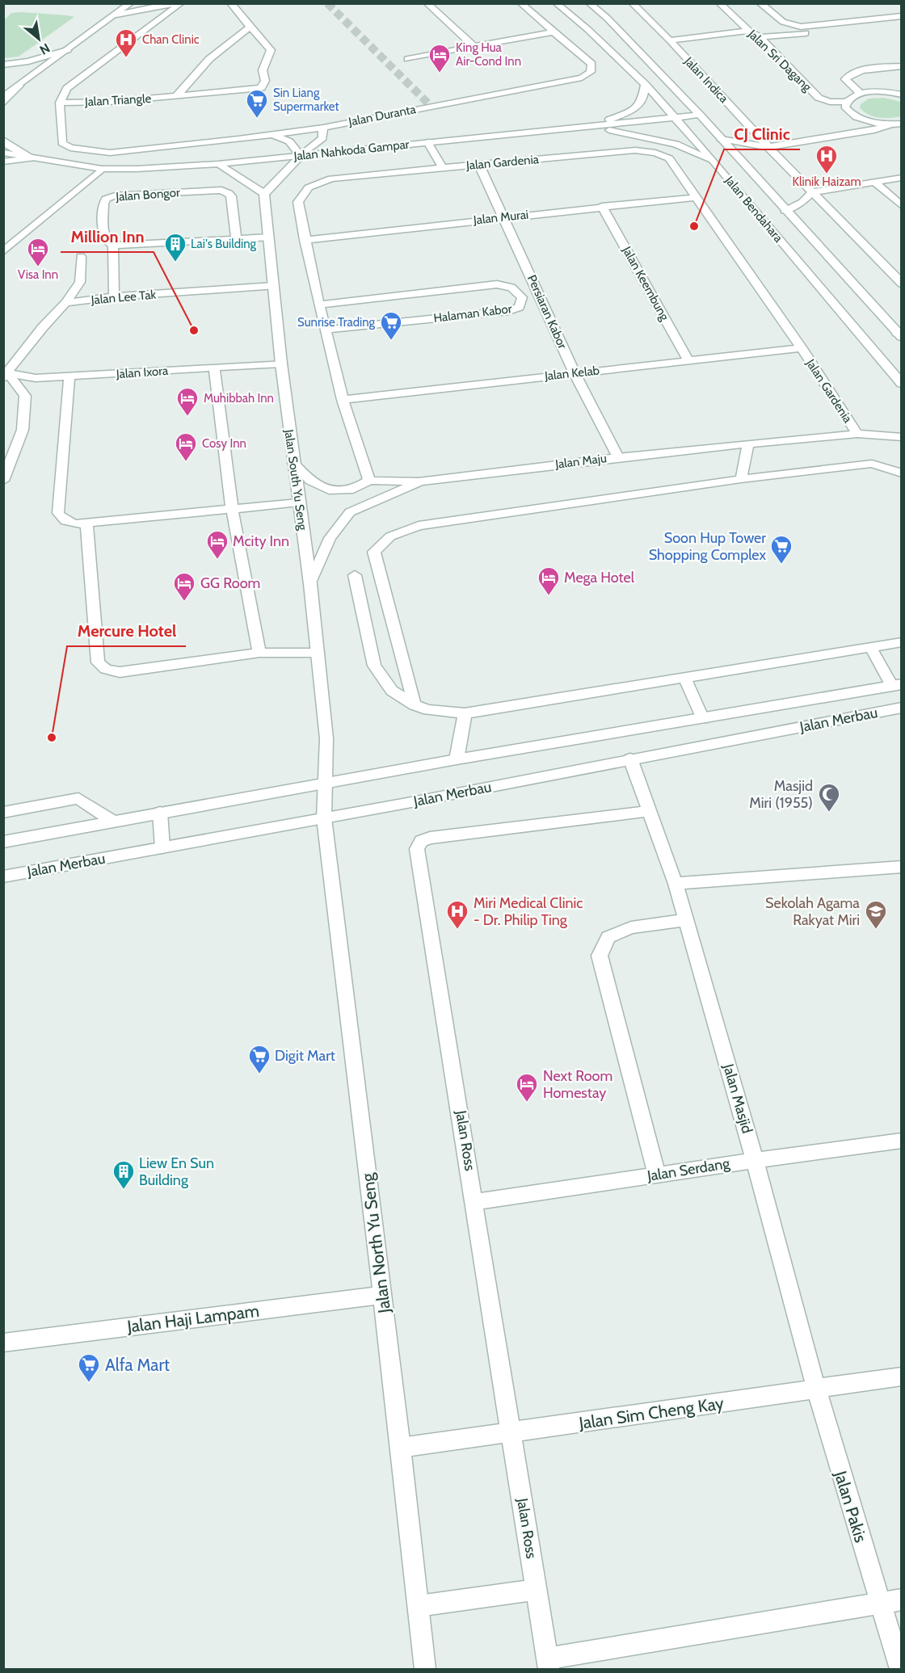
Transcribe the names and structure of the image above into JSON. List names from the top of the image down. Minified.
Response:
{"streets":{"street":["Jalan Sri Dagang","Jalan Indica","Jalan Triangle","Jalan Duranta","Jalan Nahkoda Gampar","Jalan Gardenia","Jalan Bongor","Jalan Bendahara","Jalan Murai","Jalan Keembung","Jalan Lee Tak","Persiaran Kabor","Halaman Kabor","Jalan Ixora","Jalan Kelab","Jalan Maju","Jalan South Yu Seng","Jalan Merbau","Jalan Masjid","Jalan Ross","Jalan Serdang","Jalan North Yu Seng","Jalan Haji Lampam","Jalan Sim Cheng Kay","Jalan Pakis"]},"crossings":[["Jalan Triangle","Jalan Duranta"],["Jalan Nahkoda Gampar","Jalan Bendahara"],["Jalan Gardenia","Jalan Murai"],["Jalan Gardenia","Persiaran Kabor"],["Jalan Gardenia","Halaman Kabor"],["Jalan Gardenia","Jalan Kelab"],["Jalan Gardenia","Jalan Maju"],["Jalan Murai","Jalan Keembung"],["Jalan Murai","Persiaran Kabor"],["Jalan Keembung","Jalan Kelab"],["Jalan Lee Tak","Jalan South Yu Seng"],["Persiaran Kabor","Jalan Kelab"],["Persiaran Kabor","Jalan Maju"],["Jalan Ixora","Jalan South Yu Seng"],["Jalan Maju","Jalan South Yu Seng"],["Jalan South Yu Seng","Jalan Merbau"],["Jalan South Yu Seng","Jalan North Yu Seng"],["Jalan Merbau","Jalan Masjid"],["Jalan Merbau","Jalan North Yu Seng"],["Jalan Masjid","Jalan Ross"],["Jalan Masjid","Jalan Serdang"],["Jalan Masjid","Jalan Sim Cheng Kay"],["Jalan Masjid","Jalan Pakis"],["Jalan Ross","Jalan Serdang"],["Jalan Ross","Jalan Sim Cheng Kay"],["Jalan North Yu Seng","Jalan Haji Lampam"],["Jalan North Yu Seng","Jalan Sim Cheng Kay"],["Jalan Sim Cheng Kay","Jalan Pakis"]],"places":{"hospital":["Chan Clinic","Klinik Haizam","Miri Medical Clinic - Dr. Philip Ting"],"hotel":["King Hua Air-Cond Inn","Visa Inn","Muhibbah Inn","Cosy Inn","Mcity Inn","Mega Hotel","GG Room","Next Room Homestay"],"supermarket":["Sin Liang Supermarket","Sunrise Trading","Soon Hup Tower Shopping Complex","Digit Mart","Alfa Mart"],"other":["CJ Clinic","Million Inn","Mercure Hotel"],"building":["Lai's Building","Liew En Sun Building"],"mosque":["Masjid Miri (1955)"],"school or university":["Sekolah Agama Rakyat Miri"]},"north":"bottom right"}
